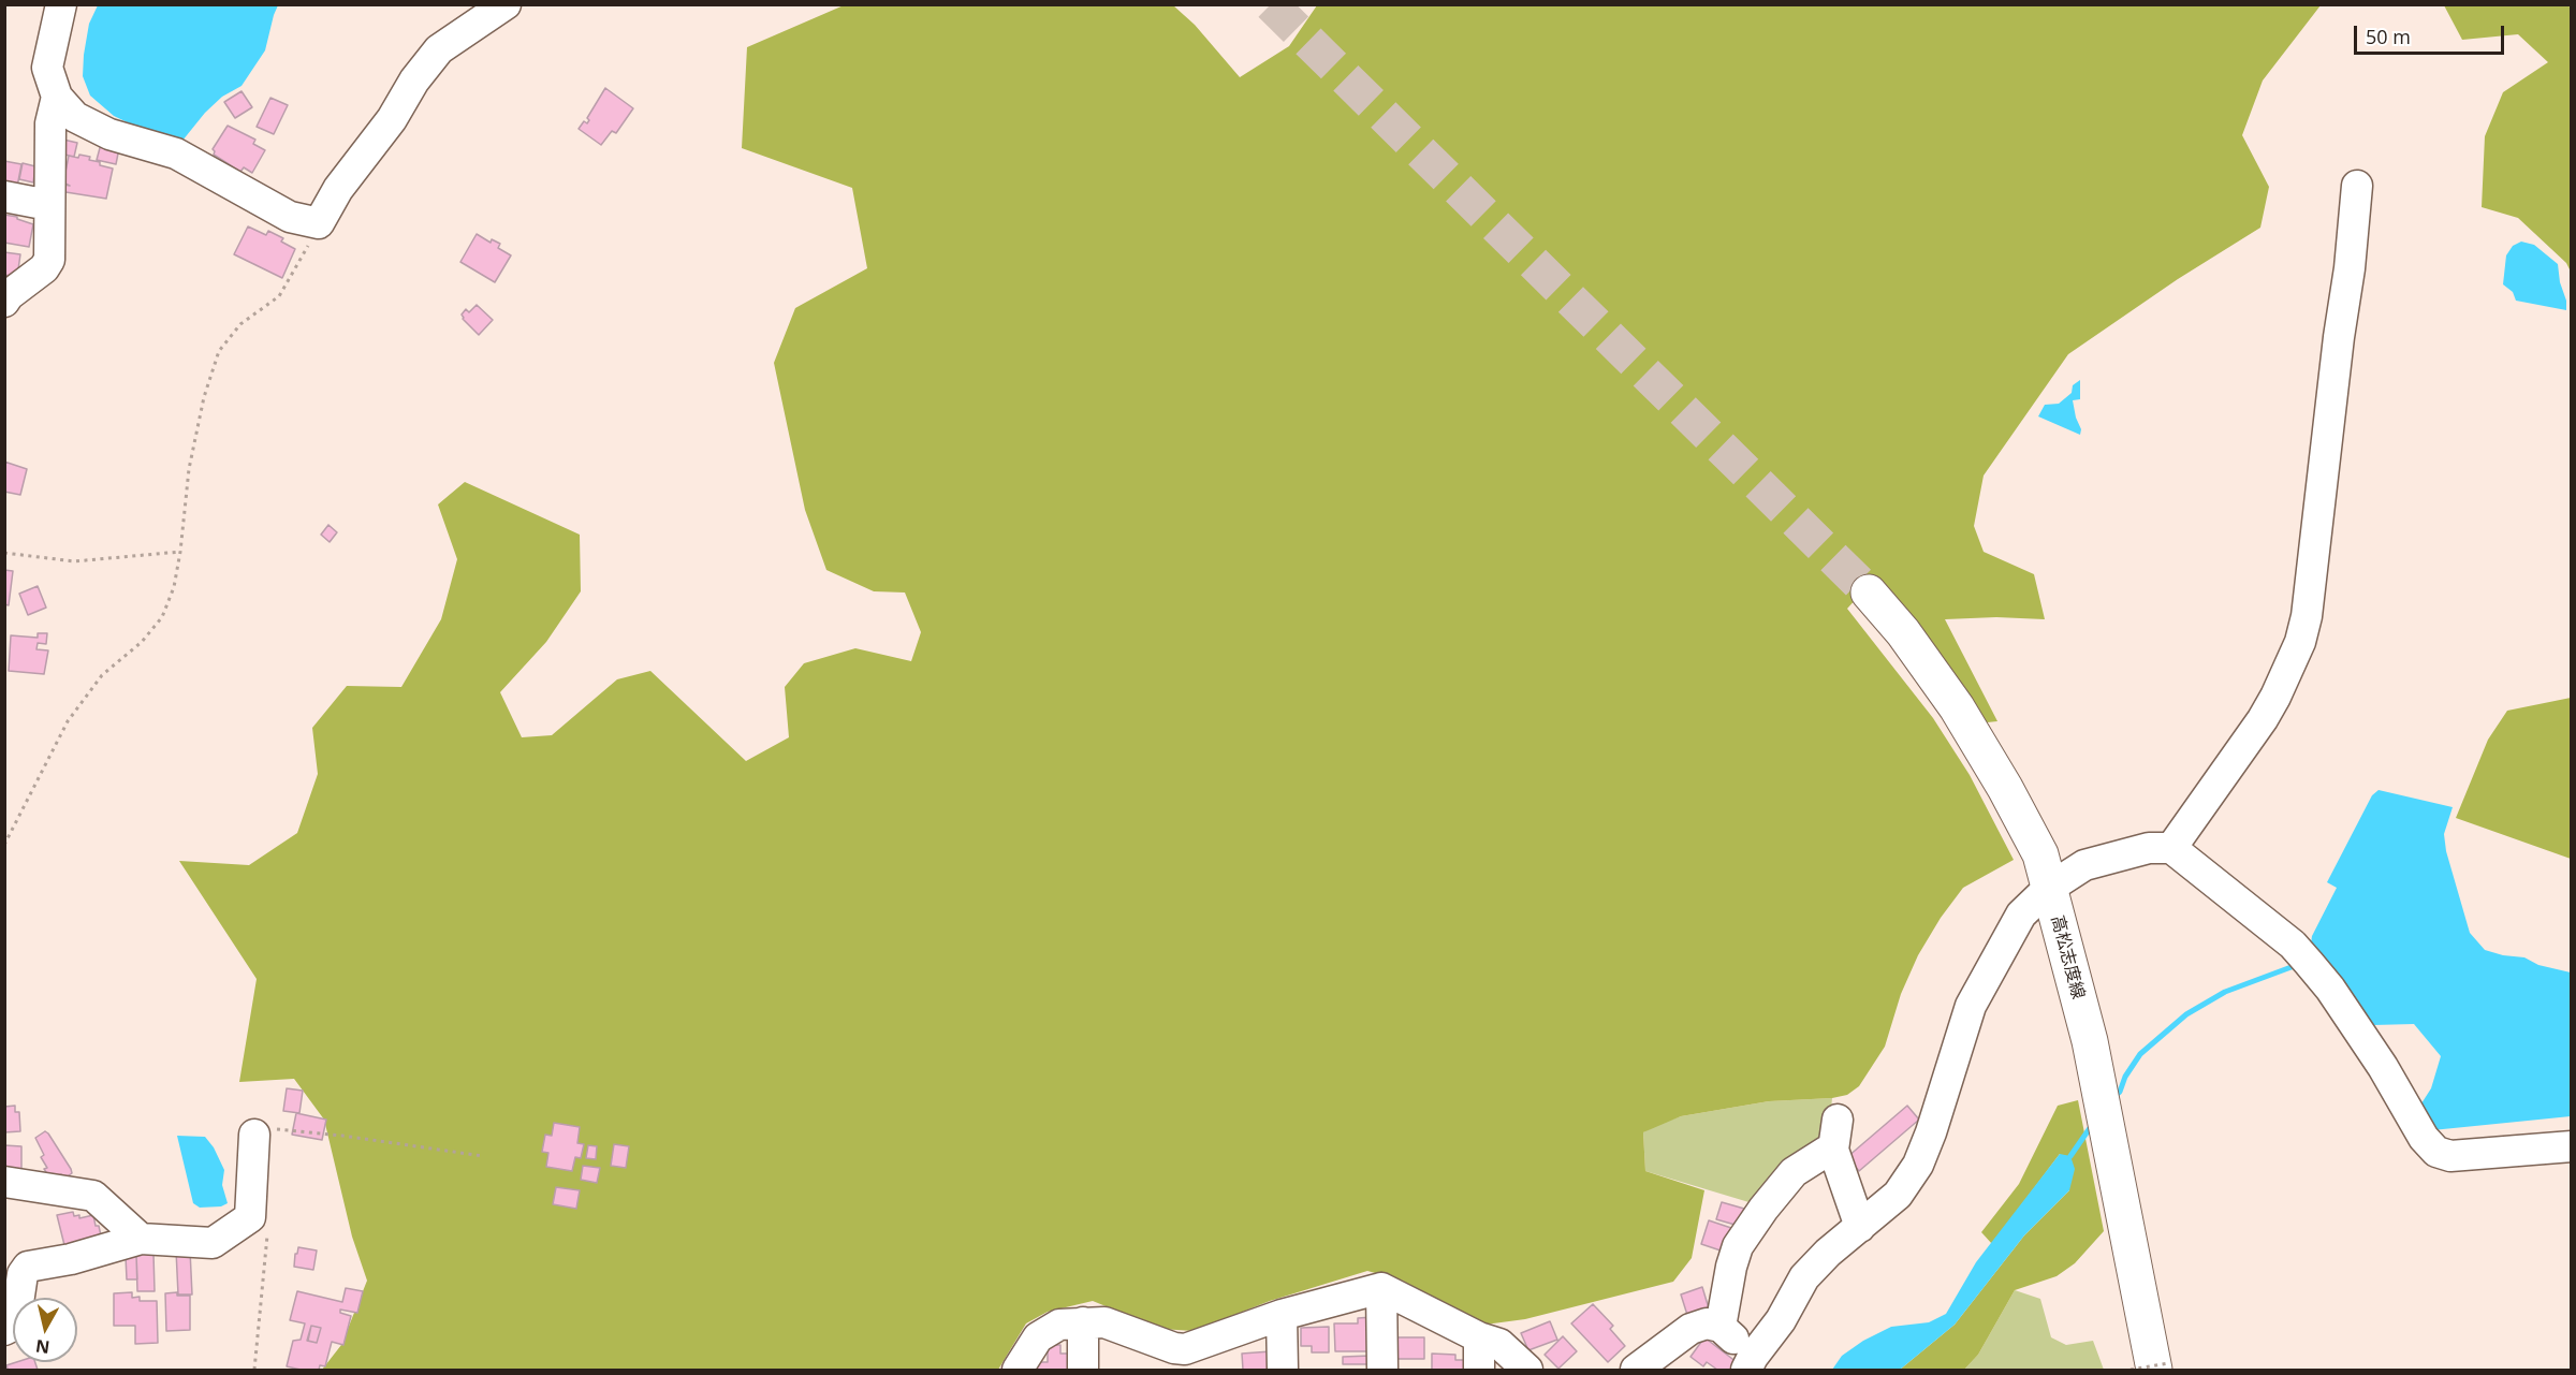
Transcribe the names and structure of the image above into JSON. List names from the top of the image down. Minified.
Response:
{"streets":{"main road":["高松志度線"]},"scale_bar":"50 m","north":"bottom"}
